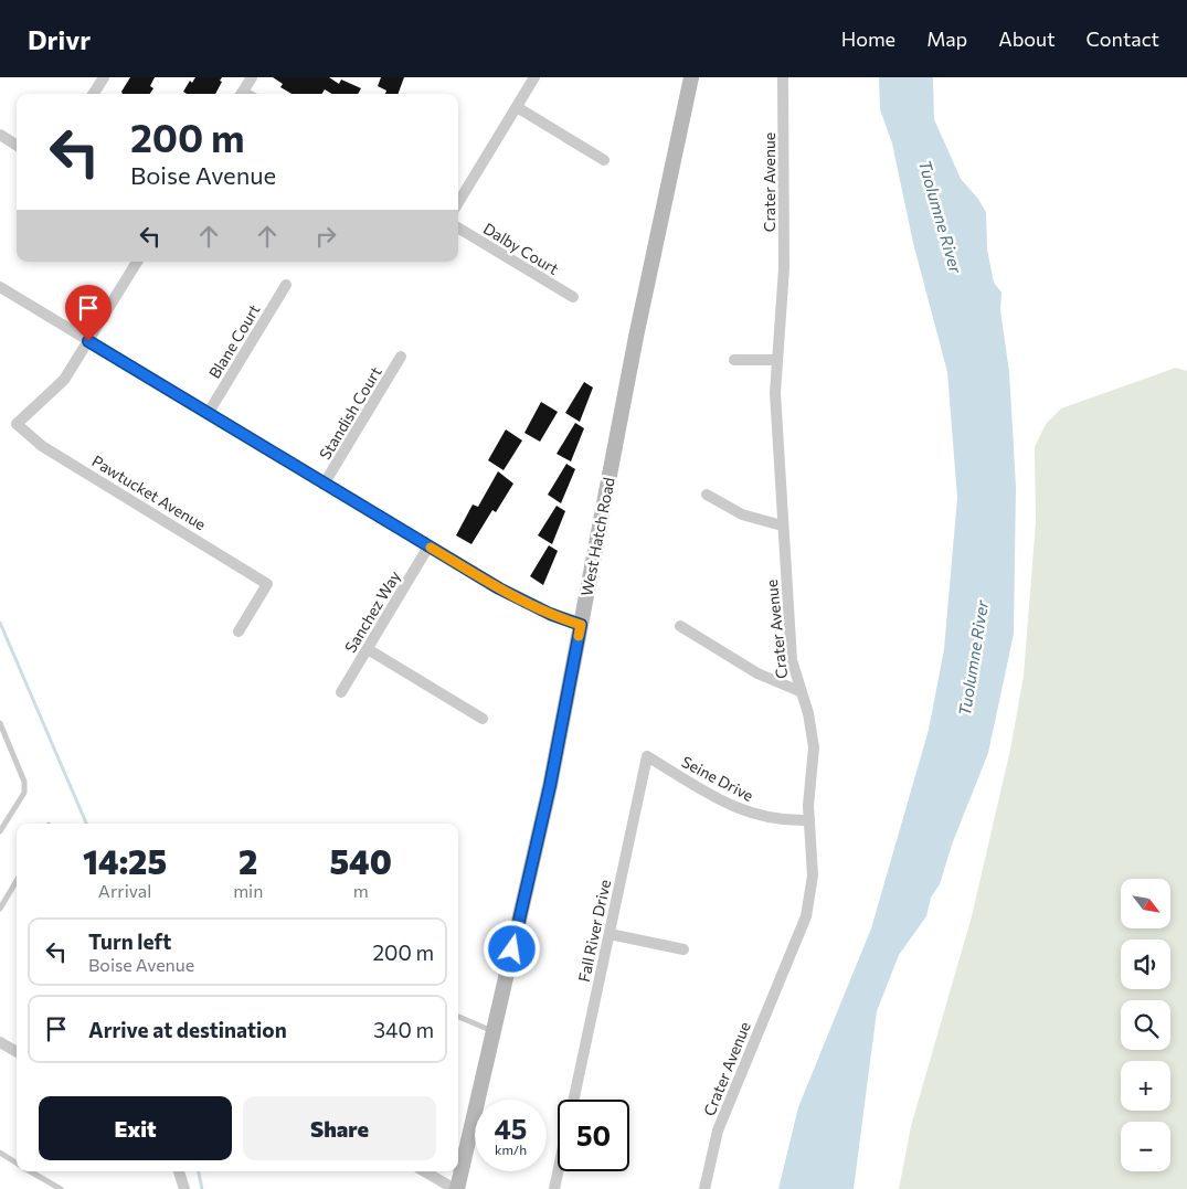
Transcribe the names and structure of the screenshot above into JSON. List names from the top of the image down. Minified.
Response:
{"streets":{"main road":["West Hatch Road"],"street":["Crater Avenue","Dalby Court","Blane Court","Standish Court","Pawtucket Avenue","Sanchez Way","Seine Drive","Fall River Drive"]},"crossings":[["Crater Avenue","Seine Drive"],["Seine Drive","Fall River Drive"]],"water":["Tuolumne River"],"north":"bottom right","page":{"header":"Drivr","nav":["Home","Map","About","Contact"],"turn":["200 m","Boise Avenue"],"eta":["14:25","Arrival","2","min","540","m"],"map_buttons":["+","−"],"list":[{"name":"Turn left","note":"Boise Avenue","value":"200 m"},{"name":"Arrive at destination","value":"340 m"}],"buttons":["Exit","Share"],"speed":"45 km/h","limit":"50"}}
